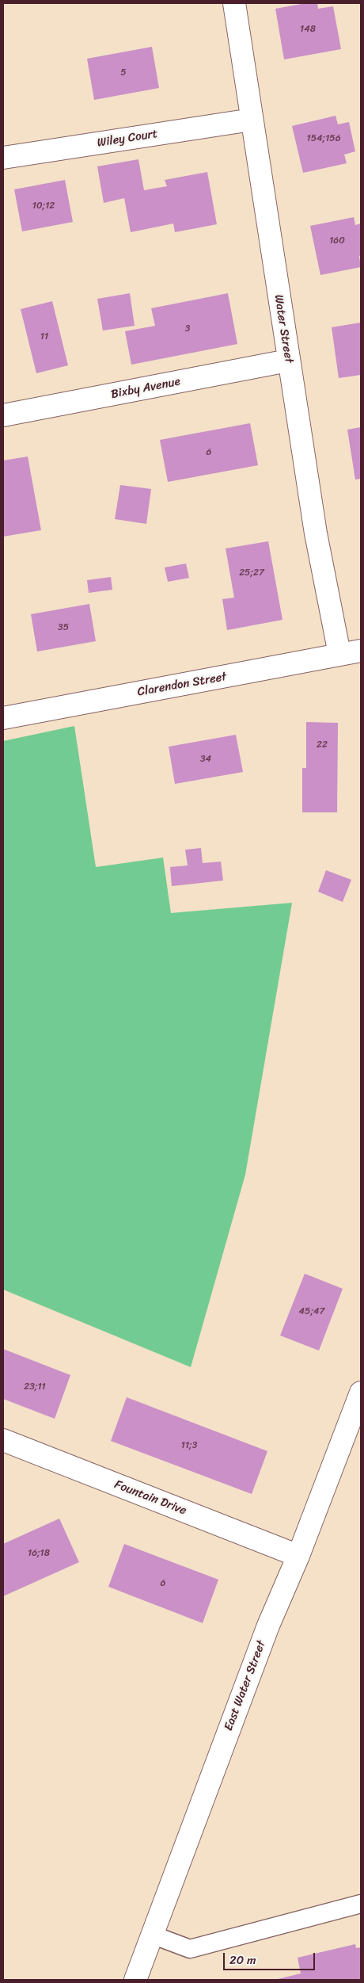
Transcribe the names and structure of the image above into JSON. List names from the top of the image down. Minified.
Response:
{"streets":{"street":["Wiley Court","Water Street","Bixby Avenue","Clarendon Street","Fountain Drive","East Water Street"]},"crossings":[["Wiley Court","Water Street"],["Water Street","Bixby Avenue"],["Water Street","Clarendon Street"],["Fountain Drive","East Water Street"]],"house_numbers":["148","5","154;156","10;12","160","3","11","6","25;27","35","22","34","45;47","23;11","11;3","16;18","6"],"scale_bar":"20 m"}
